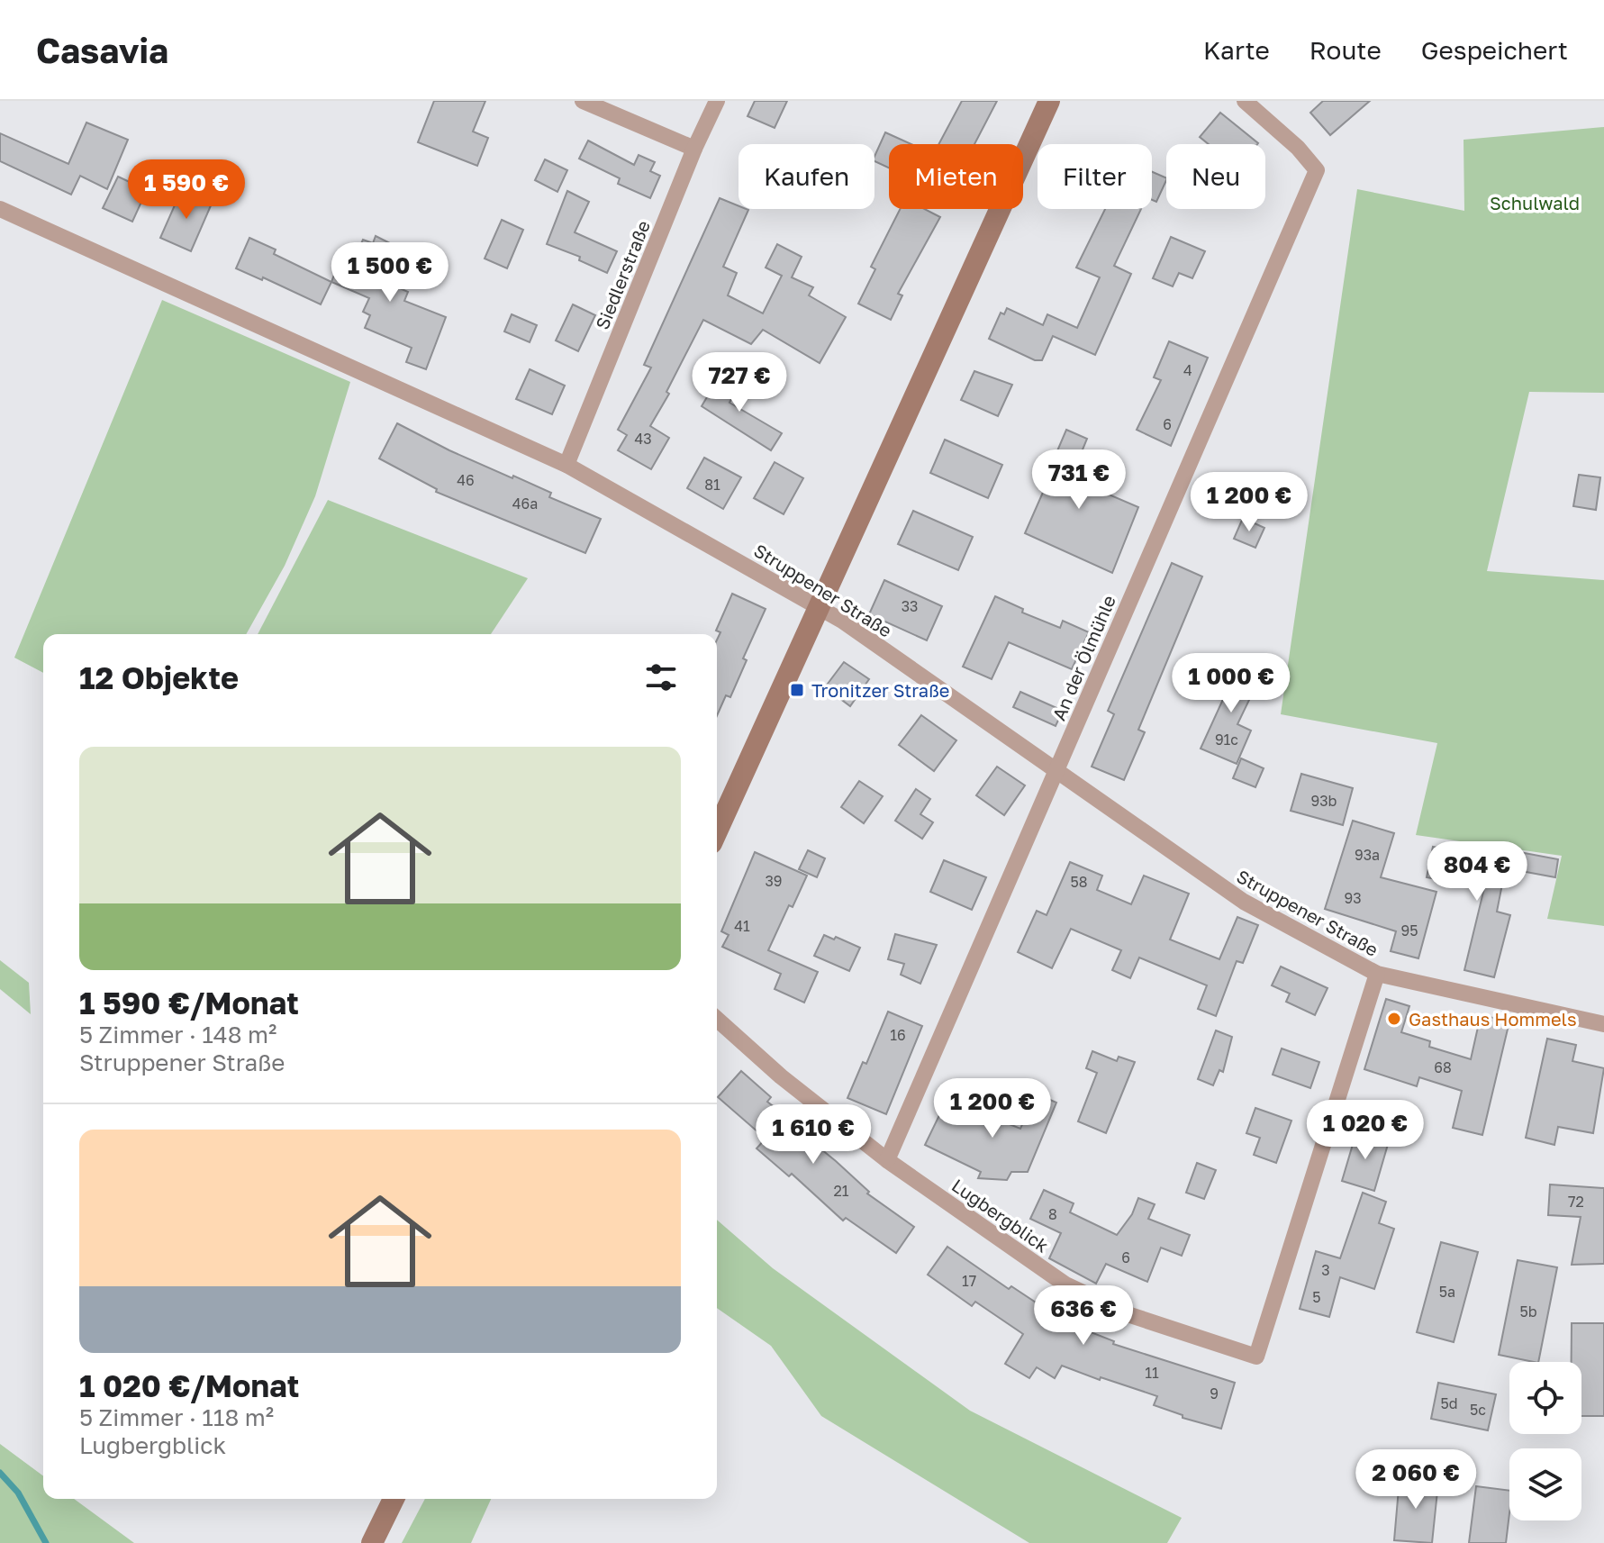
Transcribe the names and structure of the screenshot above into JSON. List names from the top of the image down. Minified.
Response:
{"streets":{"street":["Siedlerstraße","Struppener Straße","An der Ölmühle","Lugbergblick"]},"crossings":[["Siedlerstraße","Struppener Straße"],["Struppener Straße","An der Ölmühle"],["Struppener Straße","Lugbergblick"],["An der Ölmühle","Lugbergblick"]],"parks":["Schulwald"],"places":{"transit":["Tronitzer Straße"],"other":["Gasthaus Hommels"]},"house_numbers":["4","6","43","46","81","46a","33","91c","93b","93a","39","58","93","41","95","16","68","21","72","8","6","3","17","5a","5","5b","11","9","5d","5c"],"page":{"header":"Casavia","nav":["Karte","Route","Gespeichert"],"chip":["Kaufen","Mieten","Filter","Neu"],"price":["1 590 €","1 500 €","727 €","731 €","1 200 €","1 000 €","804 €","1 200 €","1 020 €","1 610 €","636 €","2 060 €"],"heading":"12 Objekte","list":[{"name":"1 590 €/Monat","note":"5 Zimmer · 148 m² · Struppener Straße"},{"name":"1 020 €/Monat","note":"5 Zimmer · 118 m² · Lugbergblick"}]}}
